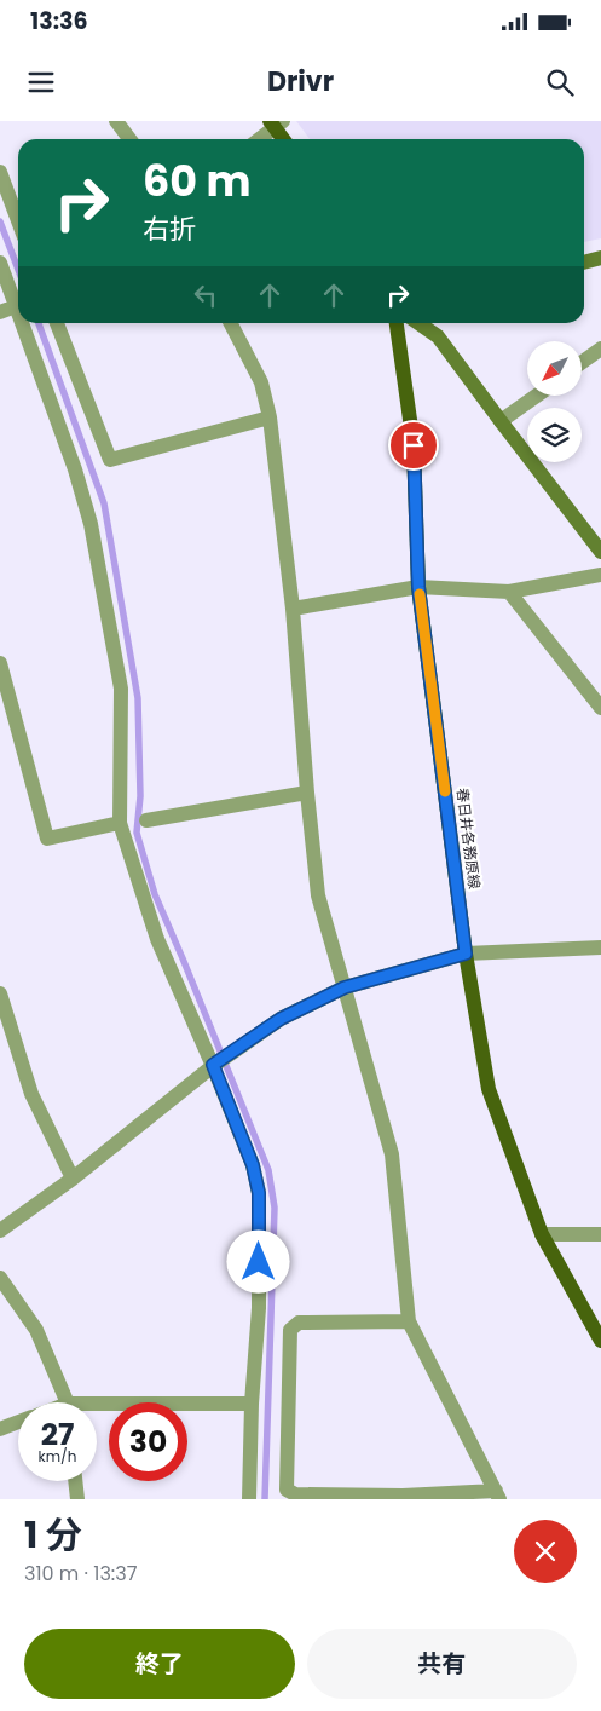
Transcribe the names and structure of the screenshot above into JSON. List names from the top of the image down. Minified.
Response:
{"streets":{"main road":["春日井各務原線"]},"north":"bottom left","page":{"status":"13:36","header":"Drivr","turn":["60 m","右折"],"speed":"27 km/h","limit":"30","heading":["1 分","310 m · 13:37"],"buttons":["終了","共有"]}}
